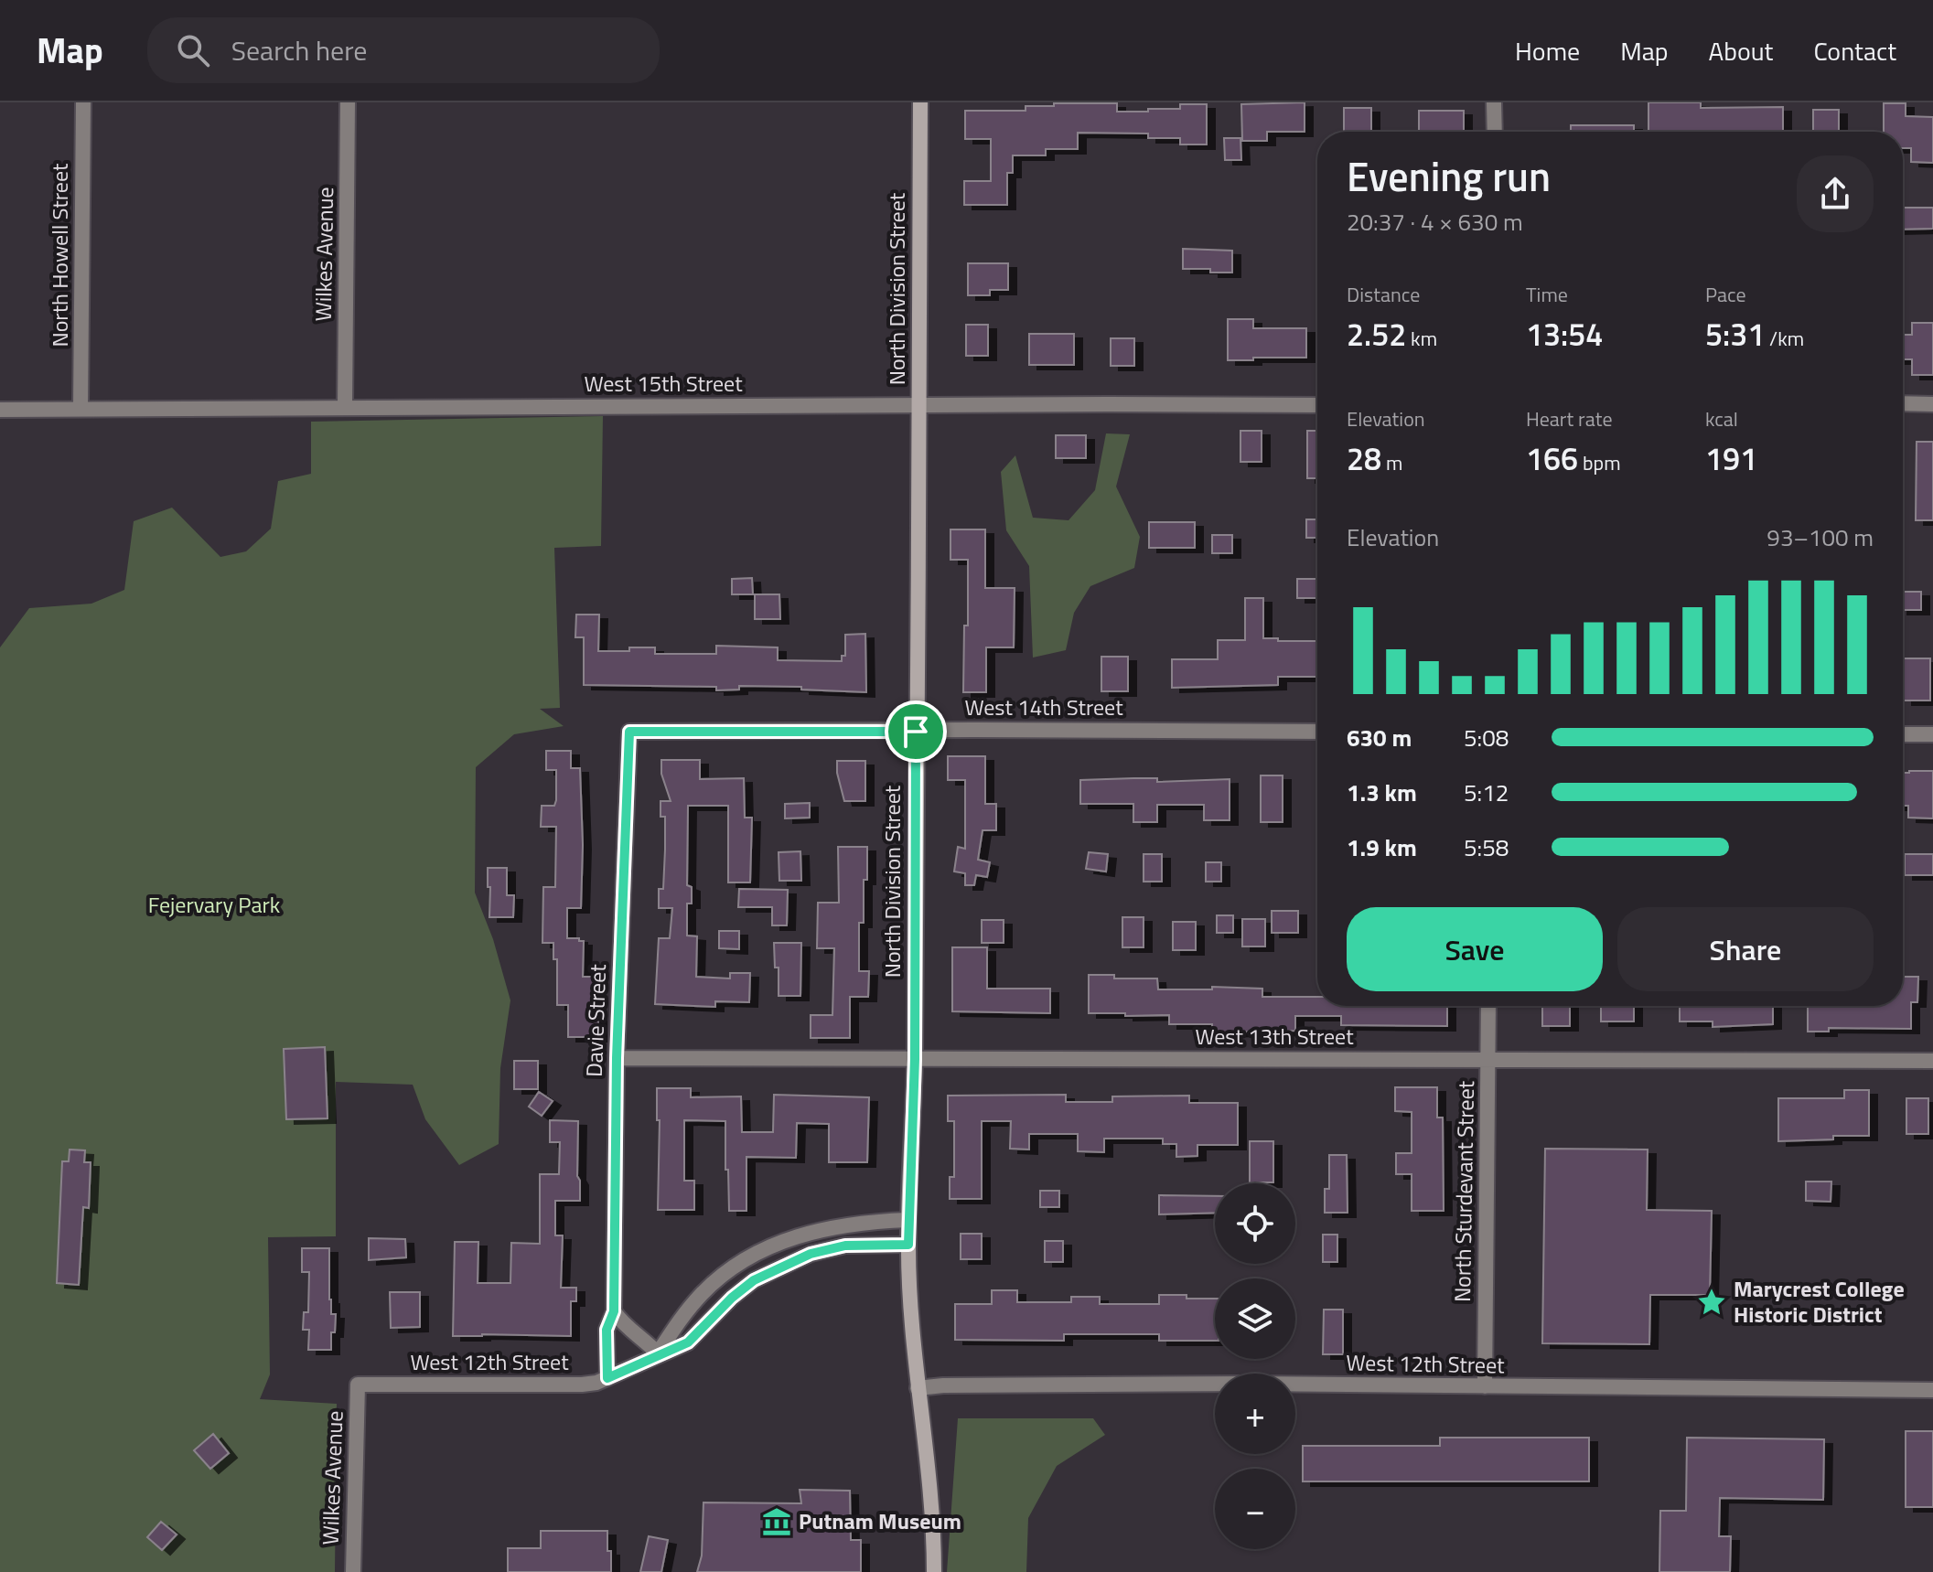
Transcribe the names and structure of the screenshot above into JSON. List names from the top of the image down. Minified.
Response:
{"streets":{"main road":["North Division Street"],"street":["Wilkes Avenue","North Howell Street","West 15th Street","West 14th Street","Davie Street","West 13th Street","North Sturdevant Street","West 12th Street"]},"crossings":[["Wilkes Avenue","West 15th Street"],["Wilkes Avenue","West 12th Street"],["North Howell Street","West 15th Street"],["North Division Street","West 15th Street"],["North Division Street","West 14th Street"],["North Division Street","West 13th Street"],["North Division Street","West 12th Street"],["West 14th Street","Davie Street"],["Davie Street","West 13th Street"],["Davie Street","West 12th Street"],["West 13th Street","North Sturdevant Street"],["North Sturdevant Street","West 12th Street"]],"parks":["Fejervary Park"],"places":{"place":["Marycrest College Historic District"],"museum":["Putnam Museum"]},"page":{"header":"Map","search":"Search here","nav":["Home","Map","About","Contact"],"heading":["Evening run","20:37 · 4 × 630 m"],"stats":[["Distance","2.52 km"],["Time","13:54"],["Pace","5:31 /km"],["Elevation","28 m"],["Heart rate","166 bpm"],["kcal","191"]],"chart":["Elevation","93–100 m"],"list":[{"name":"630 m","note":"5:08"},{"name":"1.3 km","note":"5:12"},{"name":"1.9 km","note":"5:58"}],"buttons":["Save","Share"],"map_buttons":["+","−"]}}
